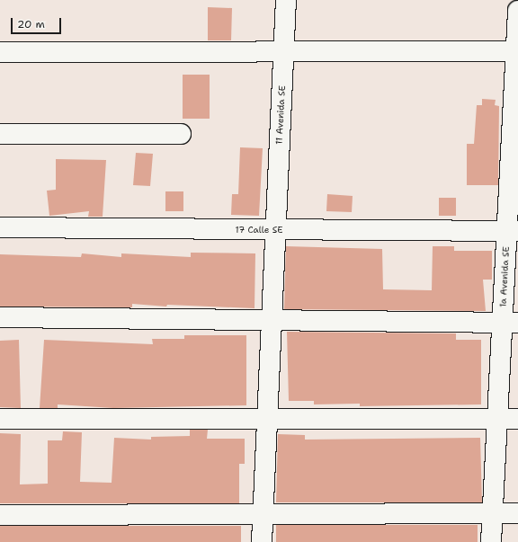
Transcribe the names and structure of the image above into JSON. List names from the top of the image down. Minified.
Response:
{"streets":{"street":["11 Avenida SE","17 Calle SE","1a Avenida SE"]},"crossings":[["11 Avenida SE","17 Calle SE"],["17 Calle SE","1a Avenida SE"]],"scale_bar":"20 m"}
